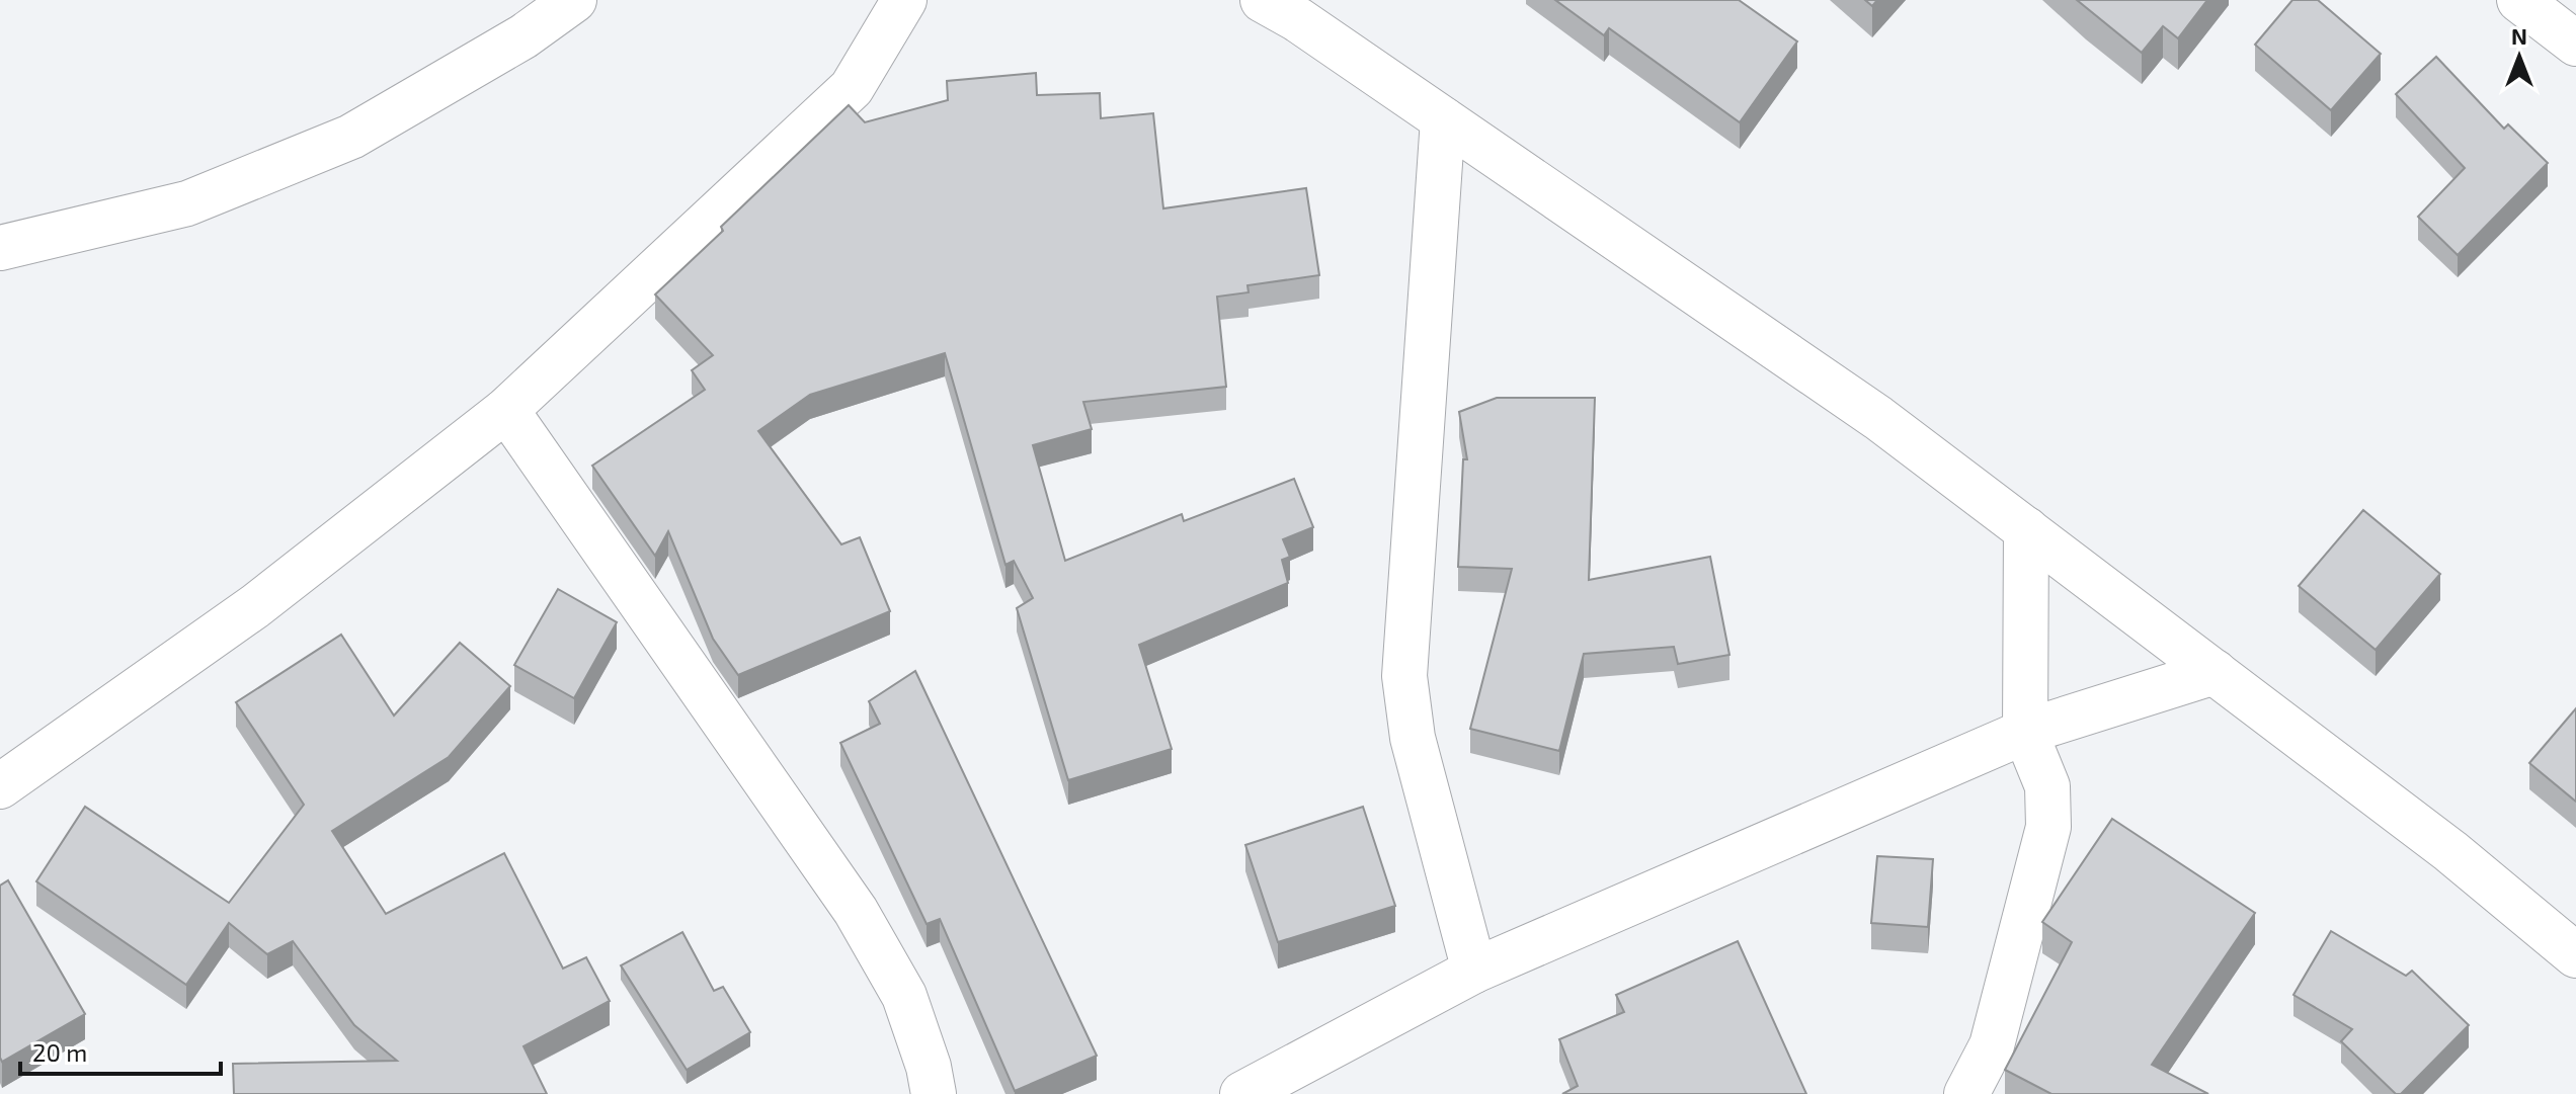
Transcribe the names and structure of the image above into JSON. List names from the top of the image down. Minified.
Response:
{"scale_bar":"20 m","north":"top"}
